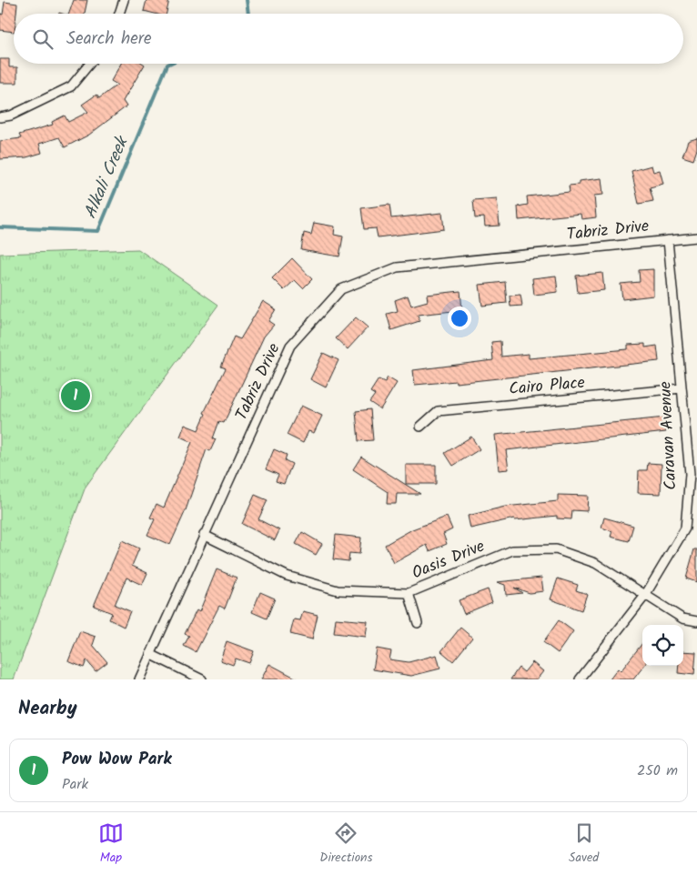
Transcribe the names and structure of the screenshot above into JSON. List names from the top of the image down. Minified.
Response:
{"streets":{"street":["Tabriz Drive","Cairo Place","Caravan Avenue","Oasis Drive"]},"crossings":[["Tabriz Drive","Caravan Avenue"],["Tabriz Drive","Oasis Drive"],["Cairo Place","Caravan Avenue"],["Caravan Avenue","Oasis Drive"]],"water":["Alkali Creek"],"page":{"search":"Search here","pins":"1","heading":"Nearby","list":[{"mark":"1","name":"Pow Wow Park","note":"Park","value":"250 m"}],"nav":["Map","Directions","Saved"]}}
